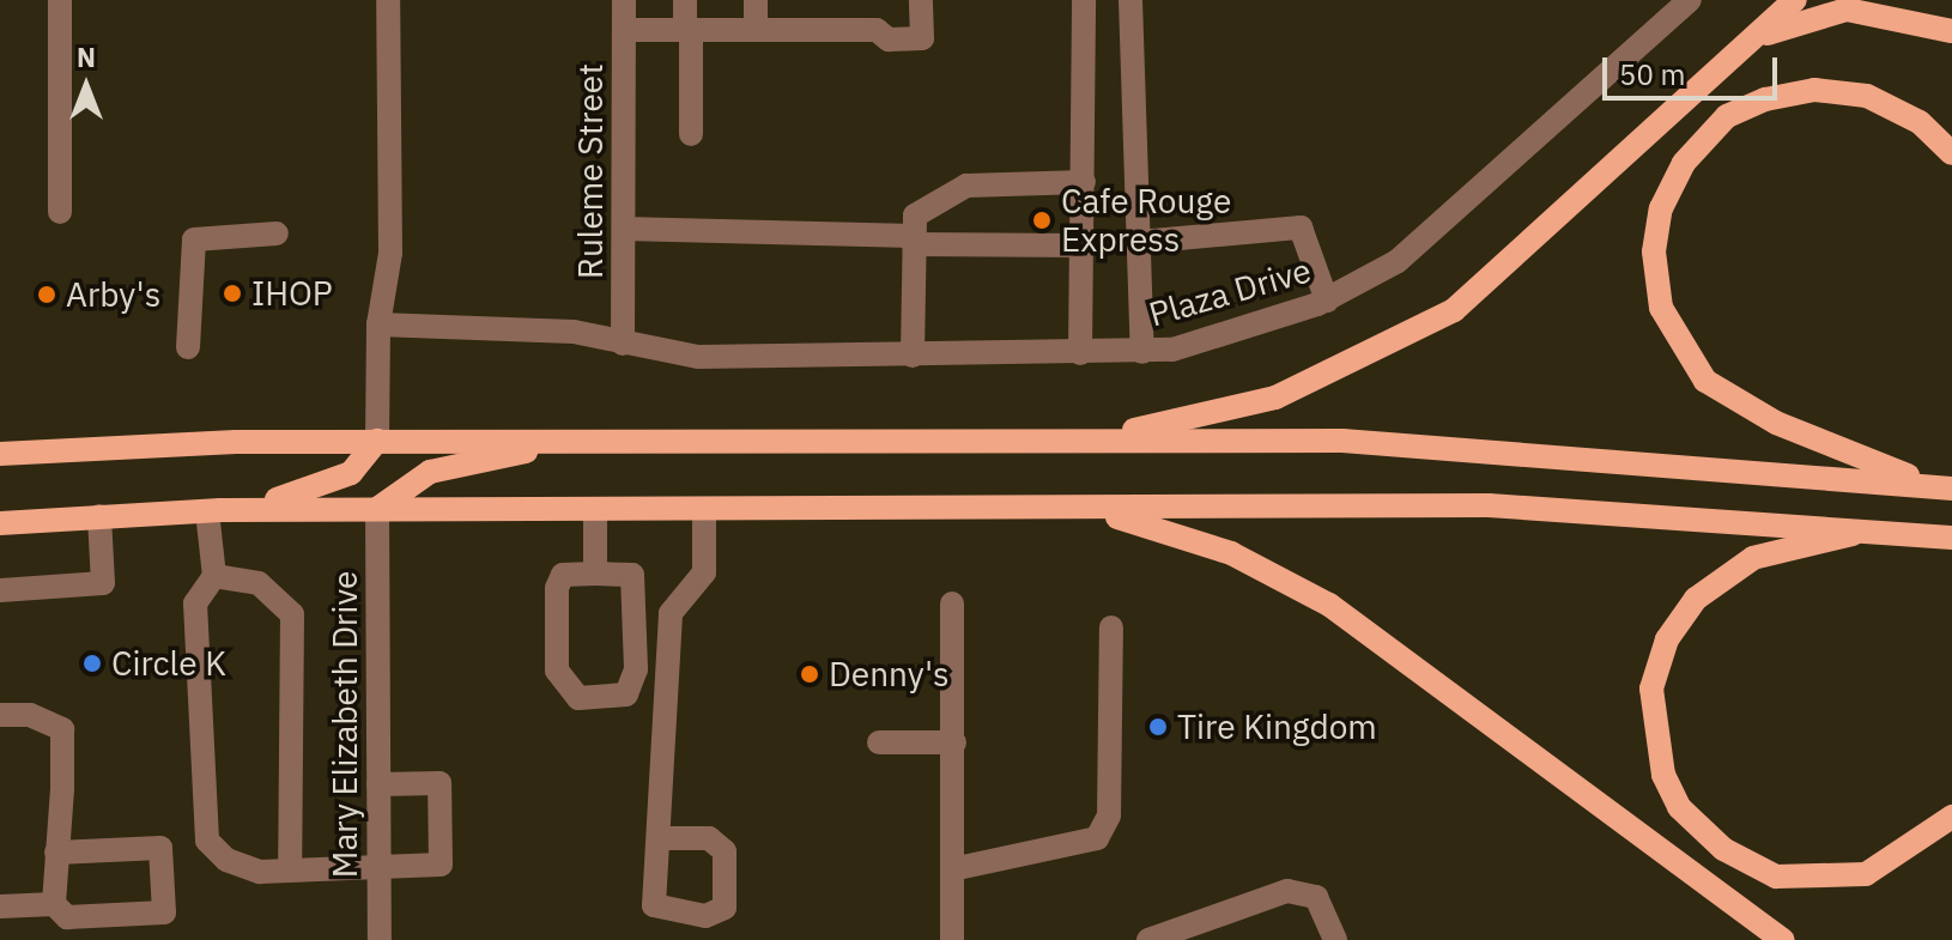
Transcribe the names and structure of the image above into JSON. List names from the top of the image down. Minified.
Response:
{"streets":{"street":["Ruleme Street","Plaza Drive","Mary Elizabeth Drive"]},"crossings":[["Ruleme Street","Plaza Drive"]],"places":["Cafe Rouge Express","IHOP","Arby's","Circle K","Denny's","Tire Kingdom"],"scale_bar":"50 m","north":"top"}
